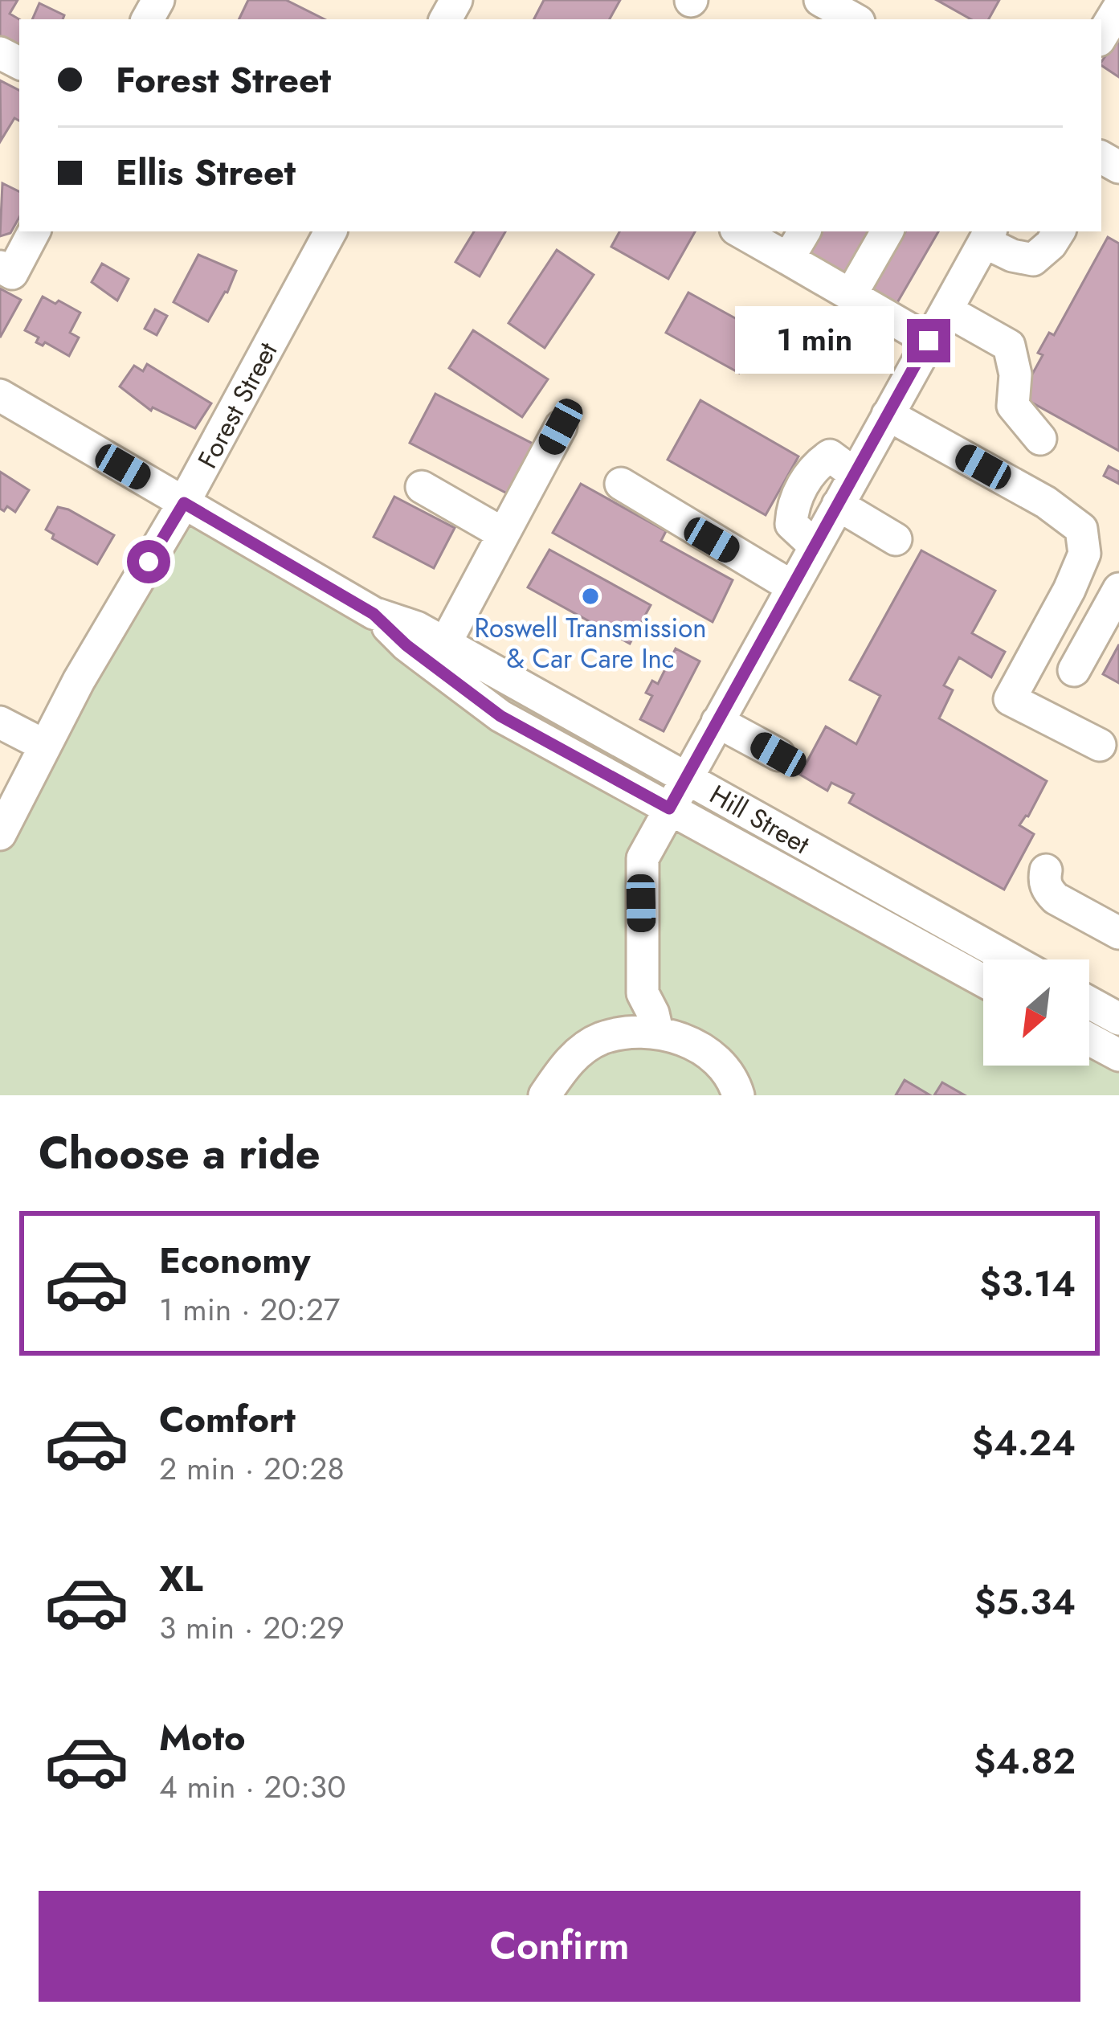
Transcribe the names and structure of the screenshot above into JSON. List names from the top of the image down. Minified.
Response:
{"streets":{"street":["Forest Street","Hill Street"]},"crossings":[["Forest Street","Hill Street"]],"places":["Roswell Transmission & Car Care Inc"],"north":"bottom left","page":{"banner":["Forest Street","Ellis Street"],"bubble":"1 min","heading":"Choose a ride","list":[{"name":"Economy","note":"1 min · 20:27","value":"$3.14"},{"name":"Comfort","note":"2 min · 20:28","value":"$4.24"},{"name":"XL","note":"3 min · 20:29","value":"$5.34"},{"name":"Moto","note":"4 min · 20:30","value":"$4.82"}],"buttons":"Confirm"}}
